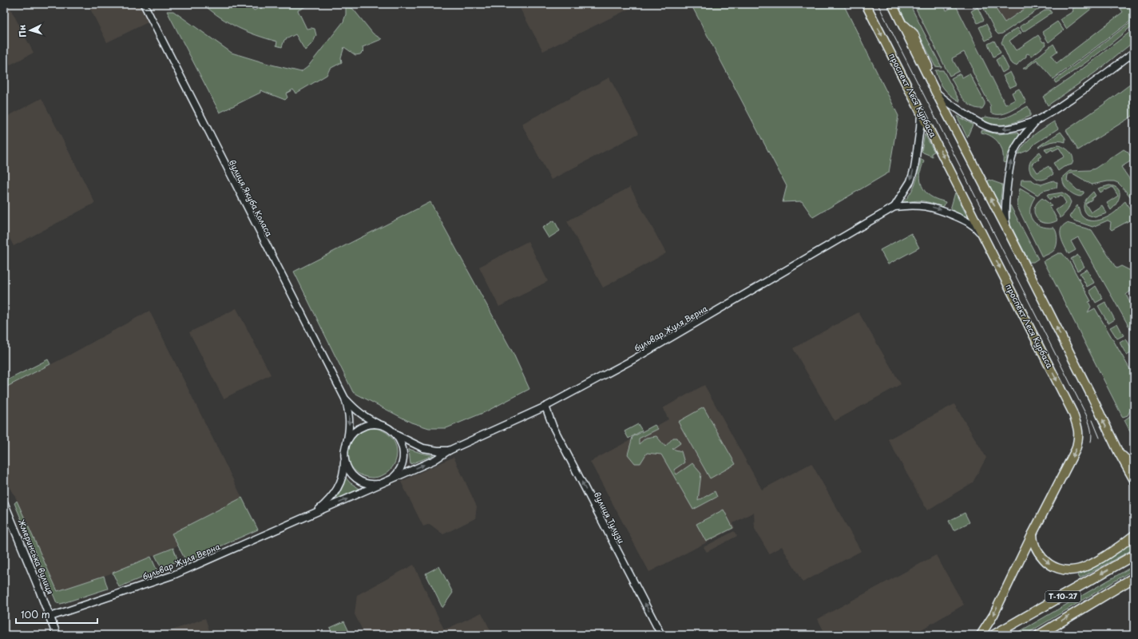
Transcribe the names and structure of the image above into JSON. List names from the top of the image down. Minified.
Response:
{"streets":{"highway":["Т-10-27"],"main road":["проспект Леся Курбаса","Жмеринська вулиця"],"street":["вулиця Якуба Коласа","бульвар Жуля Верна","вулиця Тулузи"]},"crossings":[["проспект Леся Курбаса","бульвар Жуля Верна"],["вулиця Якуба Коласа","бульвар Жуля Верна"],["бульвар Жуля Верна","вулиця Тулузи"],["бульвар Жуля Верна","Жмеринська вулиця"]],"one_way":["вулиця Тулузи"],"scale_bar":"100 m","north":"left"}
